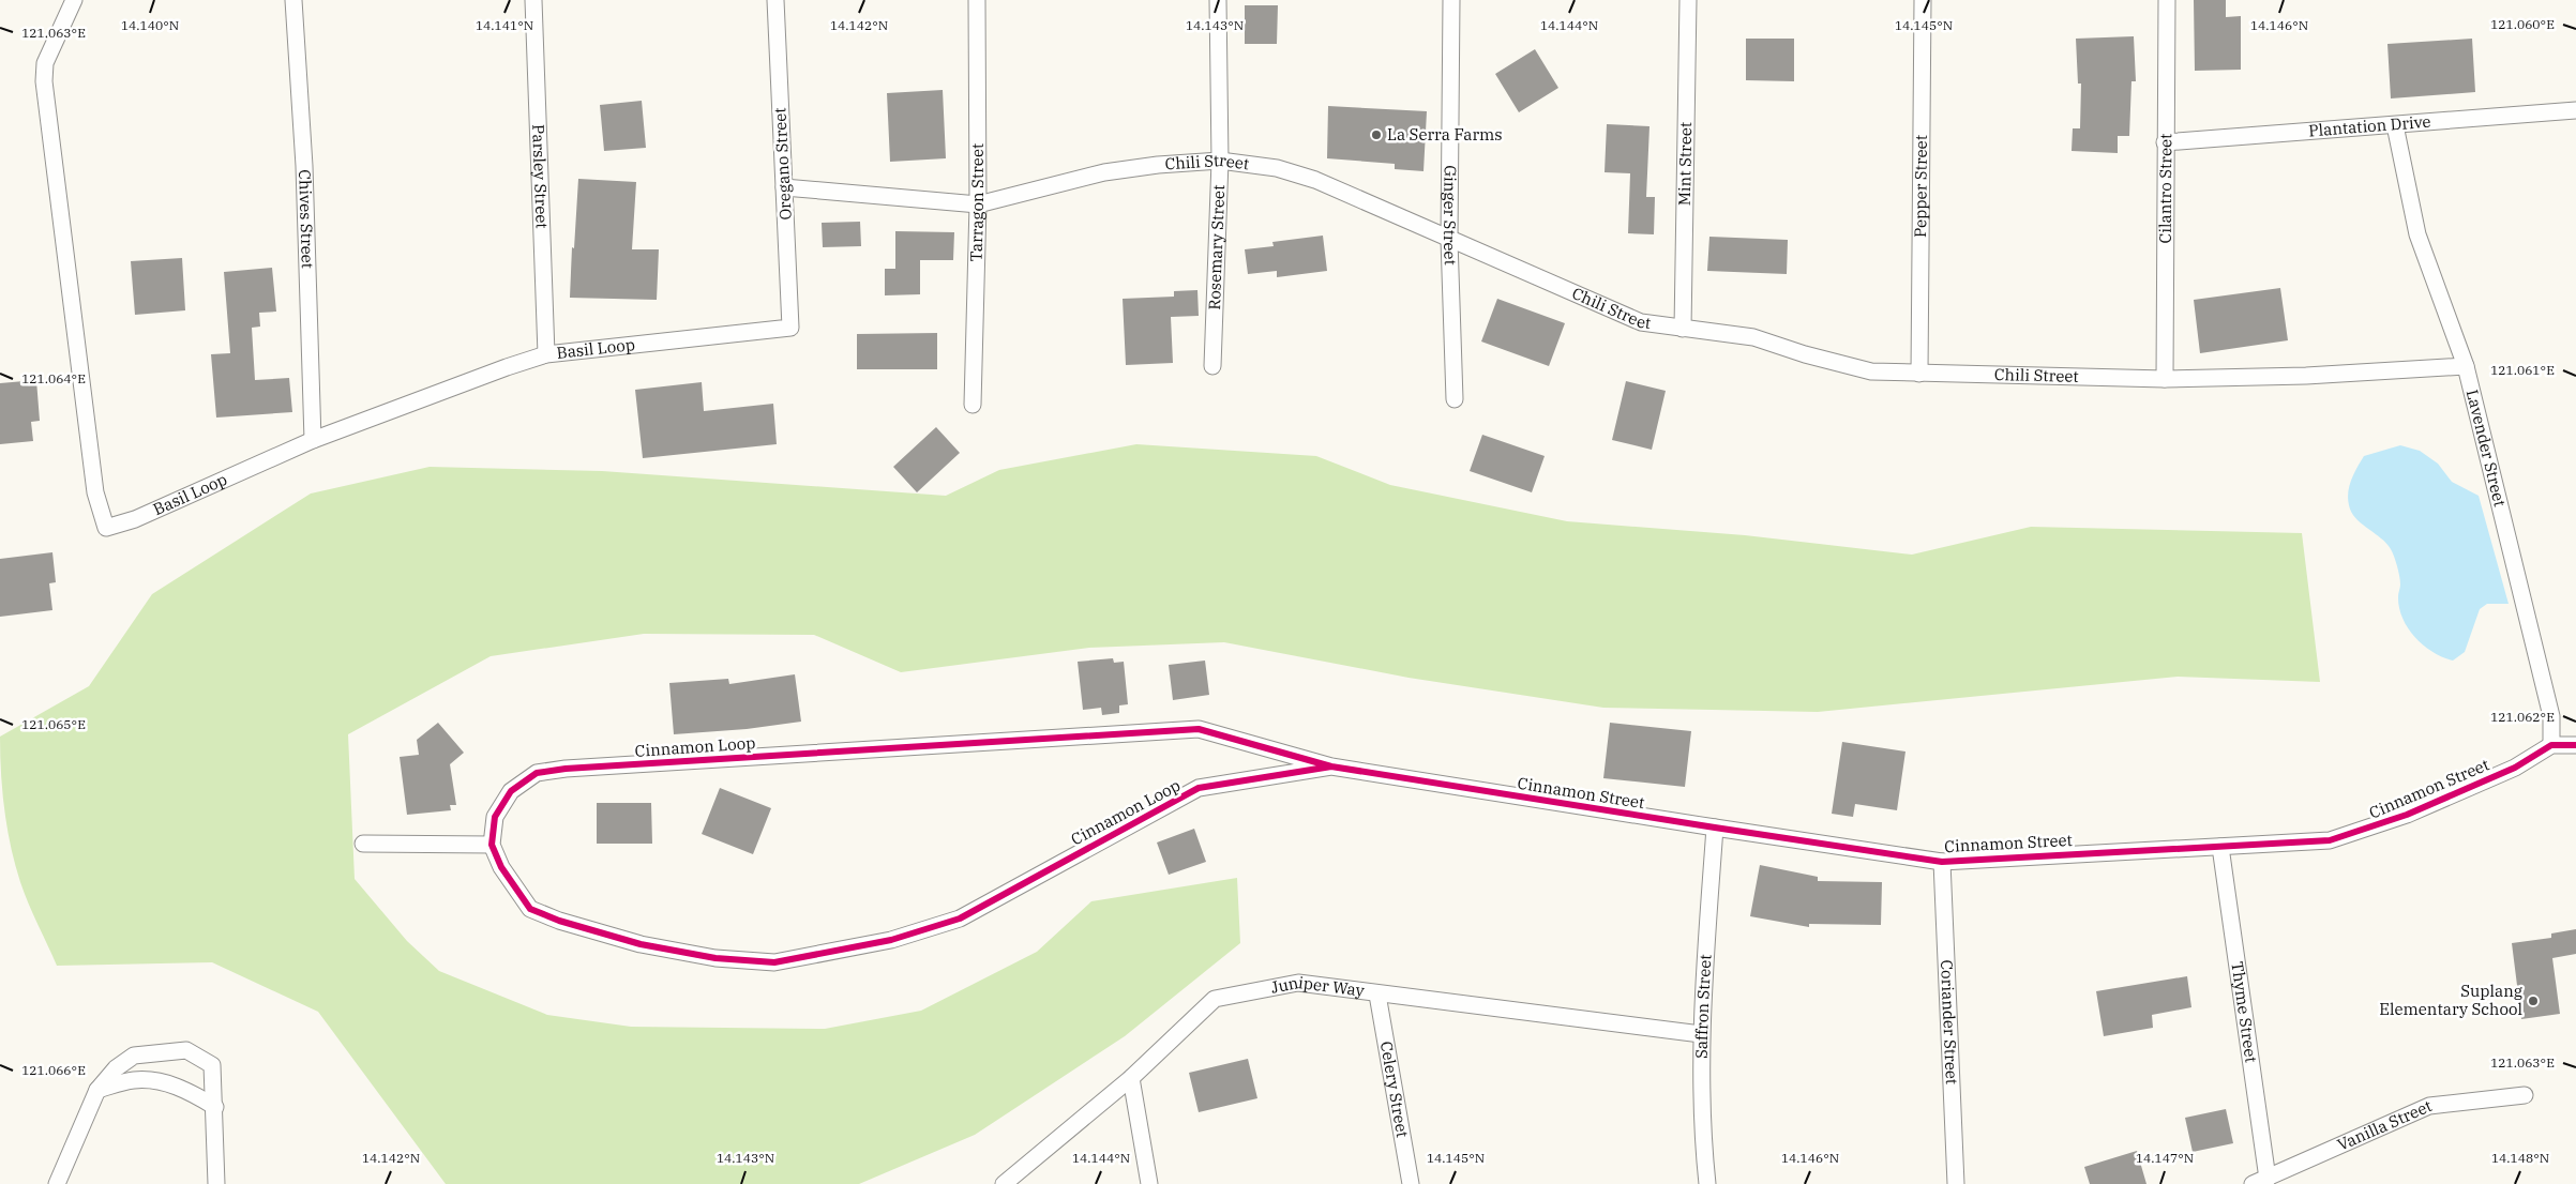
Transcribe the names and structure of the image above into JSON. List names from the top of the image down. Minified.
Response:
{"streets":{"street":["Plantation Drive","Oregano Street","Chili Street","Mint Street","Parsley Street","Pepper Street","Cilantro Street","Tarragon Street","Ginger Street","Chives Street","Rosemary Street","Basil Loop","Lavender Street","Cinnamon Loop","Cinnamon Street","Juniper Way","Saffron Street","Thyme Street","Coriander Street","Celery Street","Vanilla Street"]},"crossings":[["Plantation Drive","Cilantro Street"],["Plantation Drive","Lavender Street"],["Oregano Street","Chili Street"],["Oregano Street","Basil Loop"],["Chili Street","Mint Street"],["Chili Street","Pepper Street"],["Chili Street","Cilantro Street"],["Chili Street","Tarragon Street"],["Chili Street","Ginger Street"],["Chili Street","Rosemary Street"],["Chili Street","Lavender Street"],["Parsley Street","Basil Loop"],["Chives Street","Basil Loop"],["Lavender Street","Cinnamon Street"],["Cinnamon Loop","Cinnamon Street"],["Cinnamon Street","Saffron Street"],["Cinnamon Street","Thyme Street"],["Cinnamon Street","Coriander Street"],["Juniper Way","Saffron Street"],["Juniper Way","Celery Street"],["Thyme Street","Vanilla Street"]],"places":["La Serra Farms","Suplang Elementary School"],"coordinates":["121.060°E","14.144°N","14.146°N","14.140°N","14.141°N","14.142°N","14.143°N","14.145°N","121.063°E","121.061°E","121.064°E","121.062°E","121.065°E","121.066°E","14.147°N","14.148°N"]}
